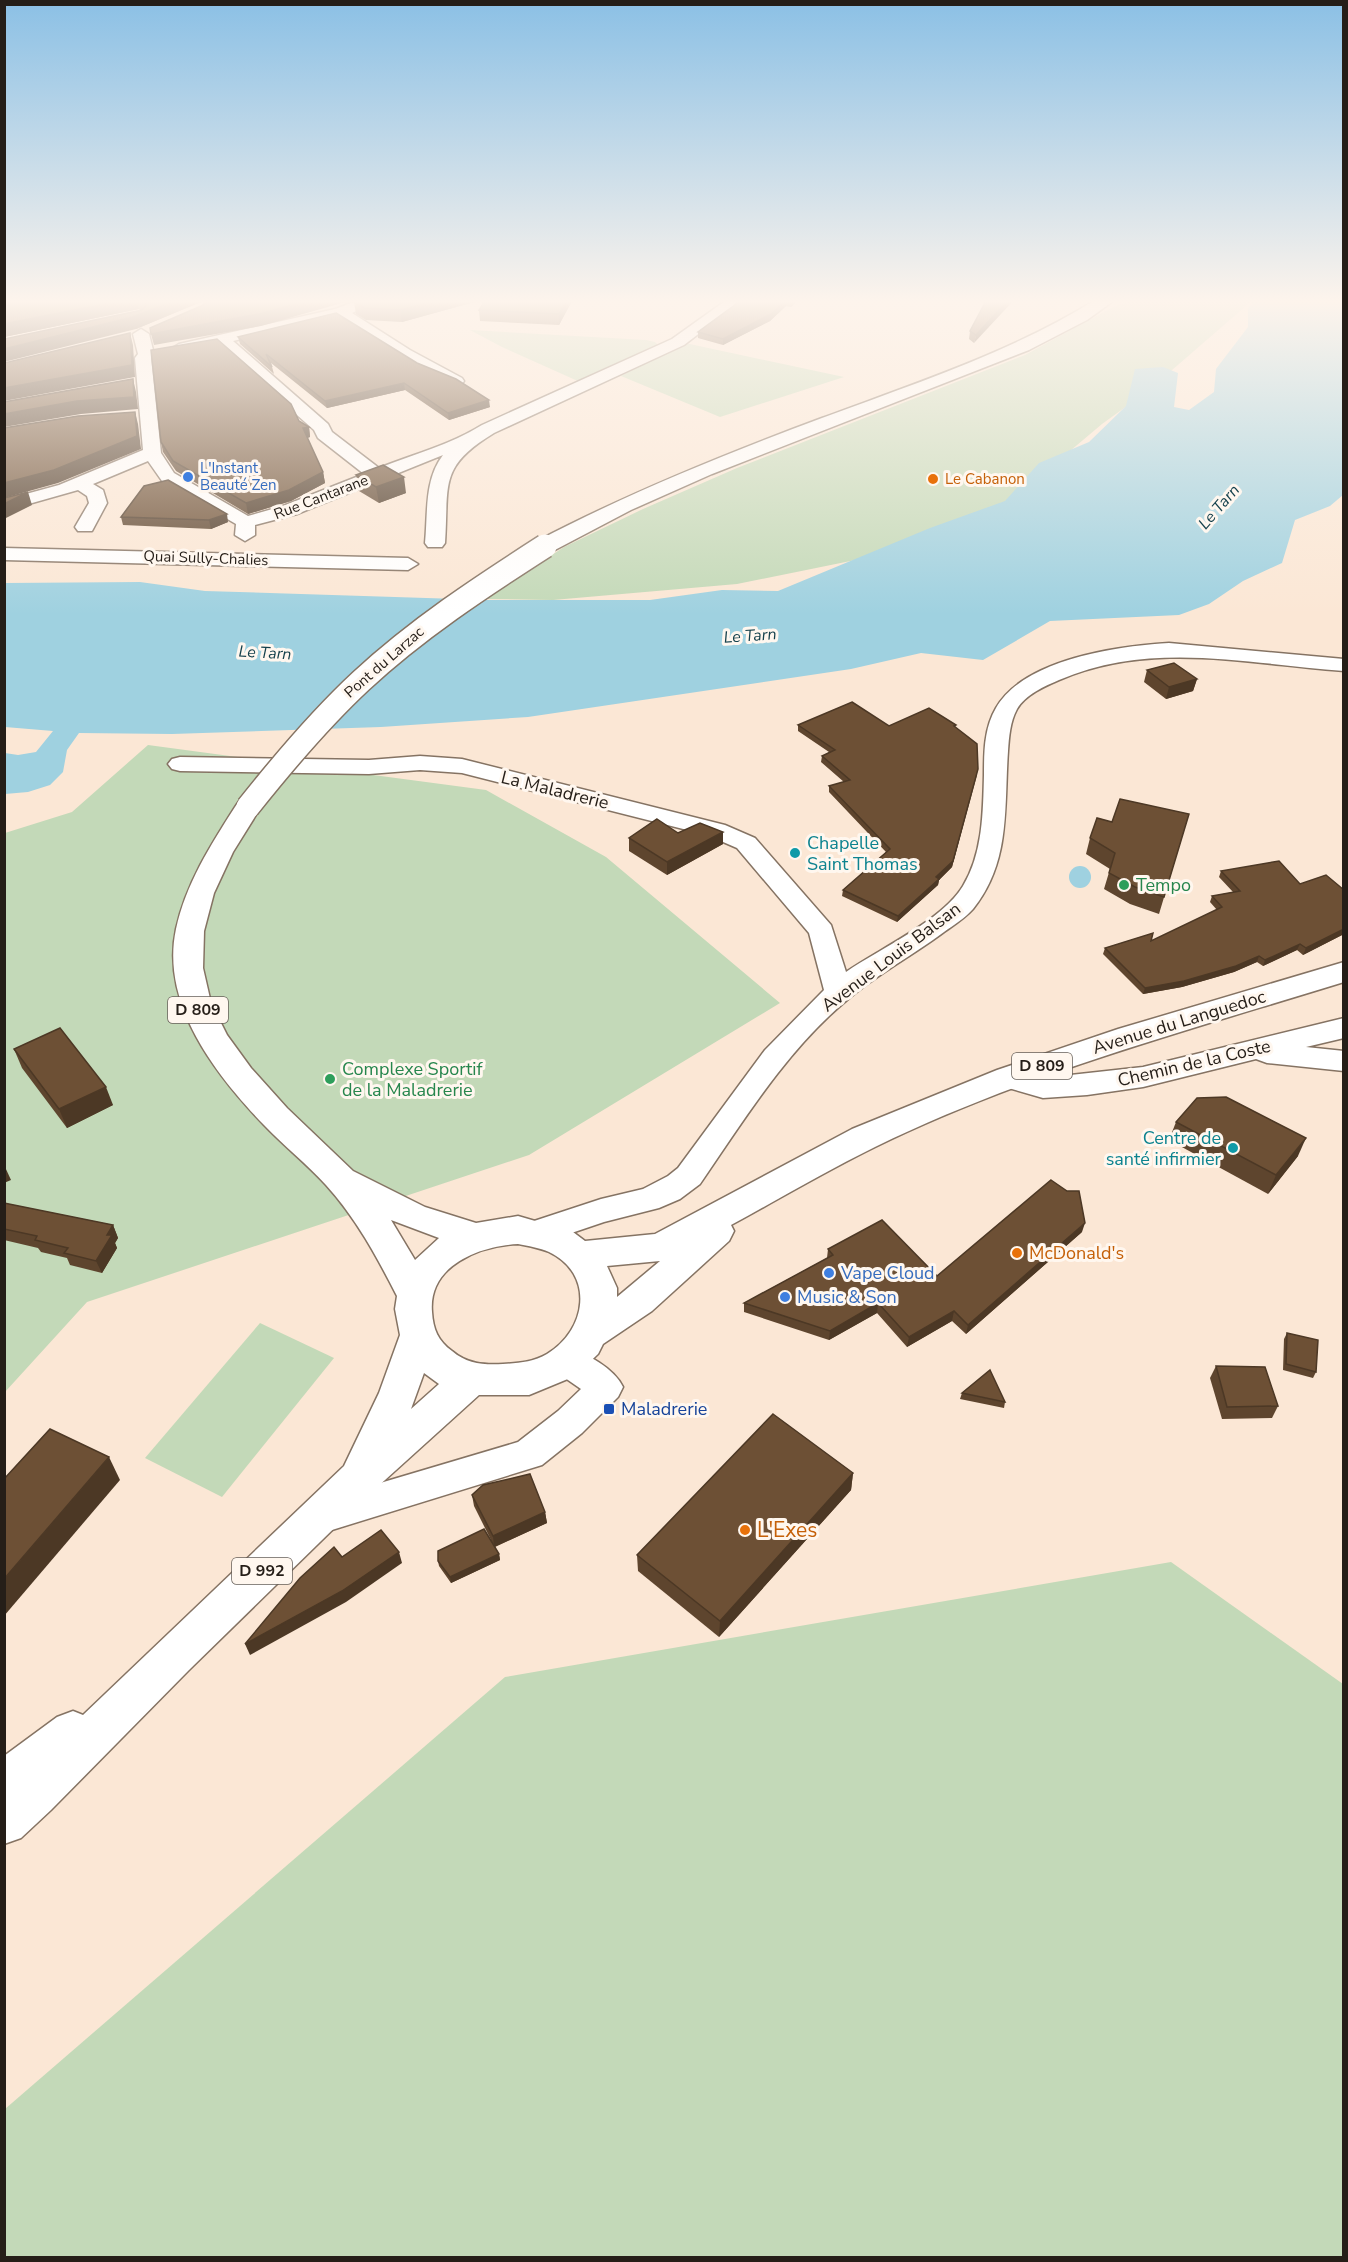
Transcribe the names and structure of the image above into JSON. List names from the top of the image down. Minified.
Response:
{"streets":{"main road":["Pont du Larzac","D 809","Avenue du Languedoc","D 992"],"street":["Rue Cantarane","Quai Sully-Chalies","La Maladrerie","Avenue Louis Balsan","Chemin de la Coste"]},"crossings":[["Pont du Larzac","D 809"],["La Maladrerie","Avenue Louis Balsan"],["Avenue Louis Balsan","D 809"],["Avenue Louis Balsan","Avenue du Languedoc"],["Avenue Louis Balsan","D 992"],["D 809","Avenue du Languedoc"],["D 809","D 992"],["Avenue du Languedoc","Chemin de la Coste"],["Avenue du Languedoc","D 992"]],"water":["Le Tarn"],"places":{"other":["L'Instant Beauté Zen","Le Cabanon","Chapelle Saint Thomas","Tempo","Complexe Sportif de la Maladrerie","Centre de santé infirmier","McDonald's","Vape Cloud","Music & Son","L'Exes"],"transit":["Maladrerie"]}}
